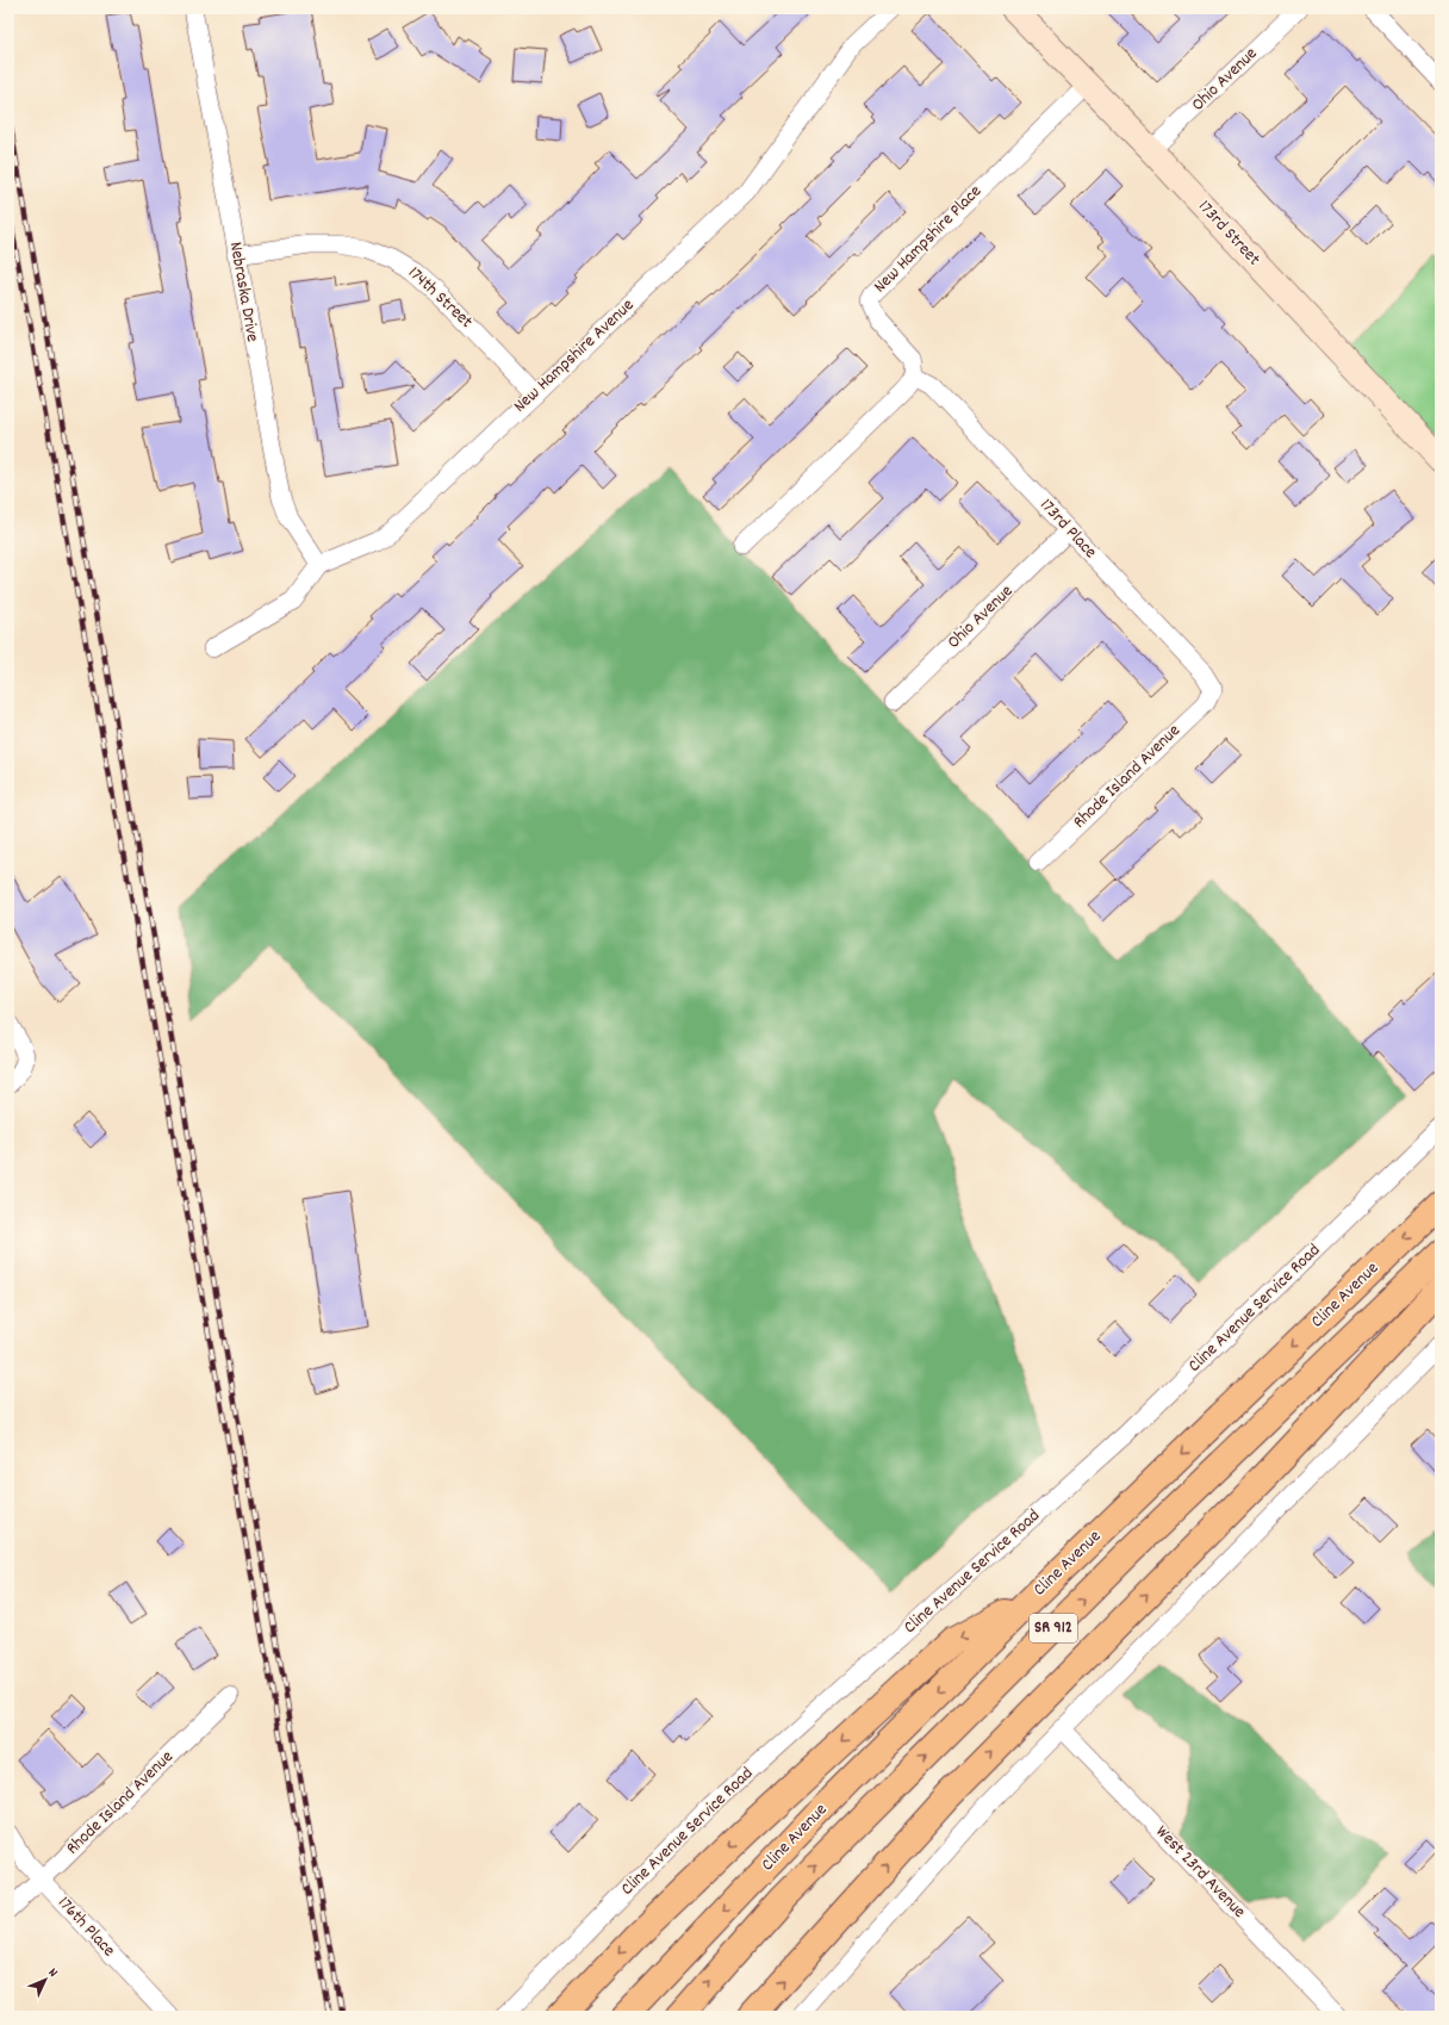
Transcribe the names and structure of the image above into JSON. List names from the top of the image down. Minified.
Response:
{"streets":{"highway":["Cline Avenue","SR 912"],"street":["Ohio Avenue","173rd Street","New Hampshire Place","Nebraska Drive","174th Street","New Hampshire Avenue","173rd Place","Rhode Island Avenue","Cline Avenue Service Road","West 23rd Avenue","176th Place"]},"crossings":[["Ohio Avenue","173rd Street"],["Ohio Avenue","173rd Place"],["173rd Street","New Hampshire Place"],["New Hampshire Place","173rd Place"],["Nebraska Drive","174th Street"],["Nebraska Drive","New Hampshire Avenue"],["174th Street","New Hampshire Avenue"],["173rd Place","Rhode Island Avenue"],["Rhode Island Avenue","176th Place"]],"north":"top right"}
